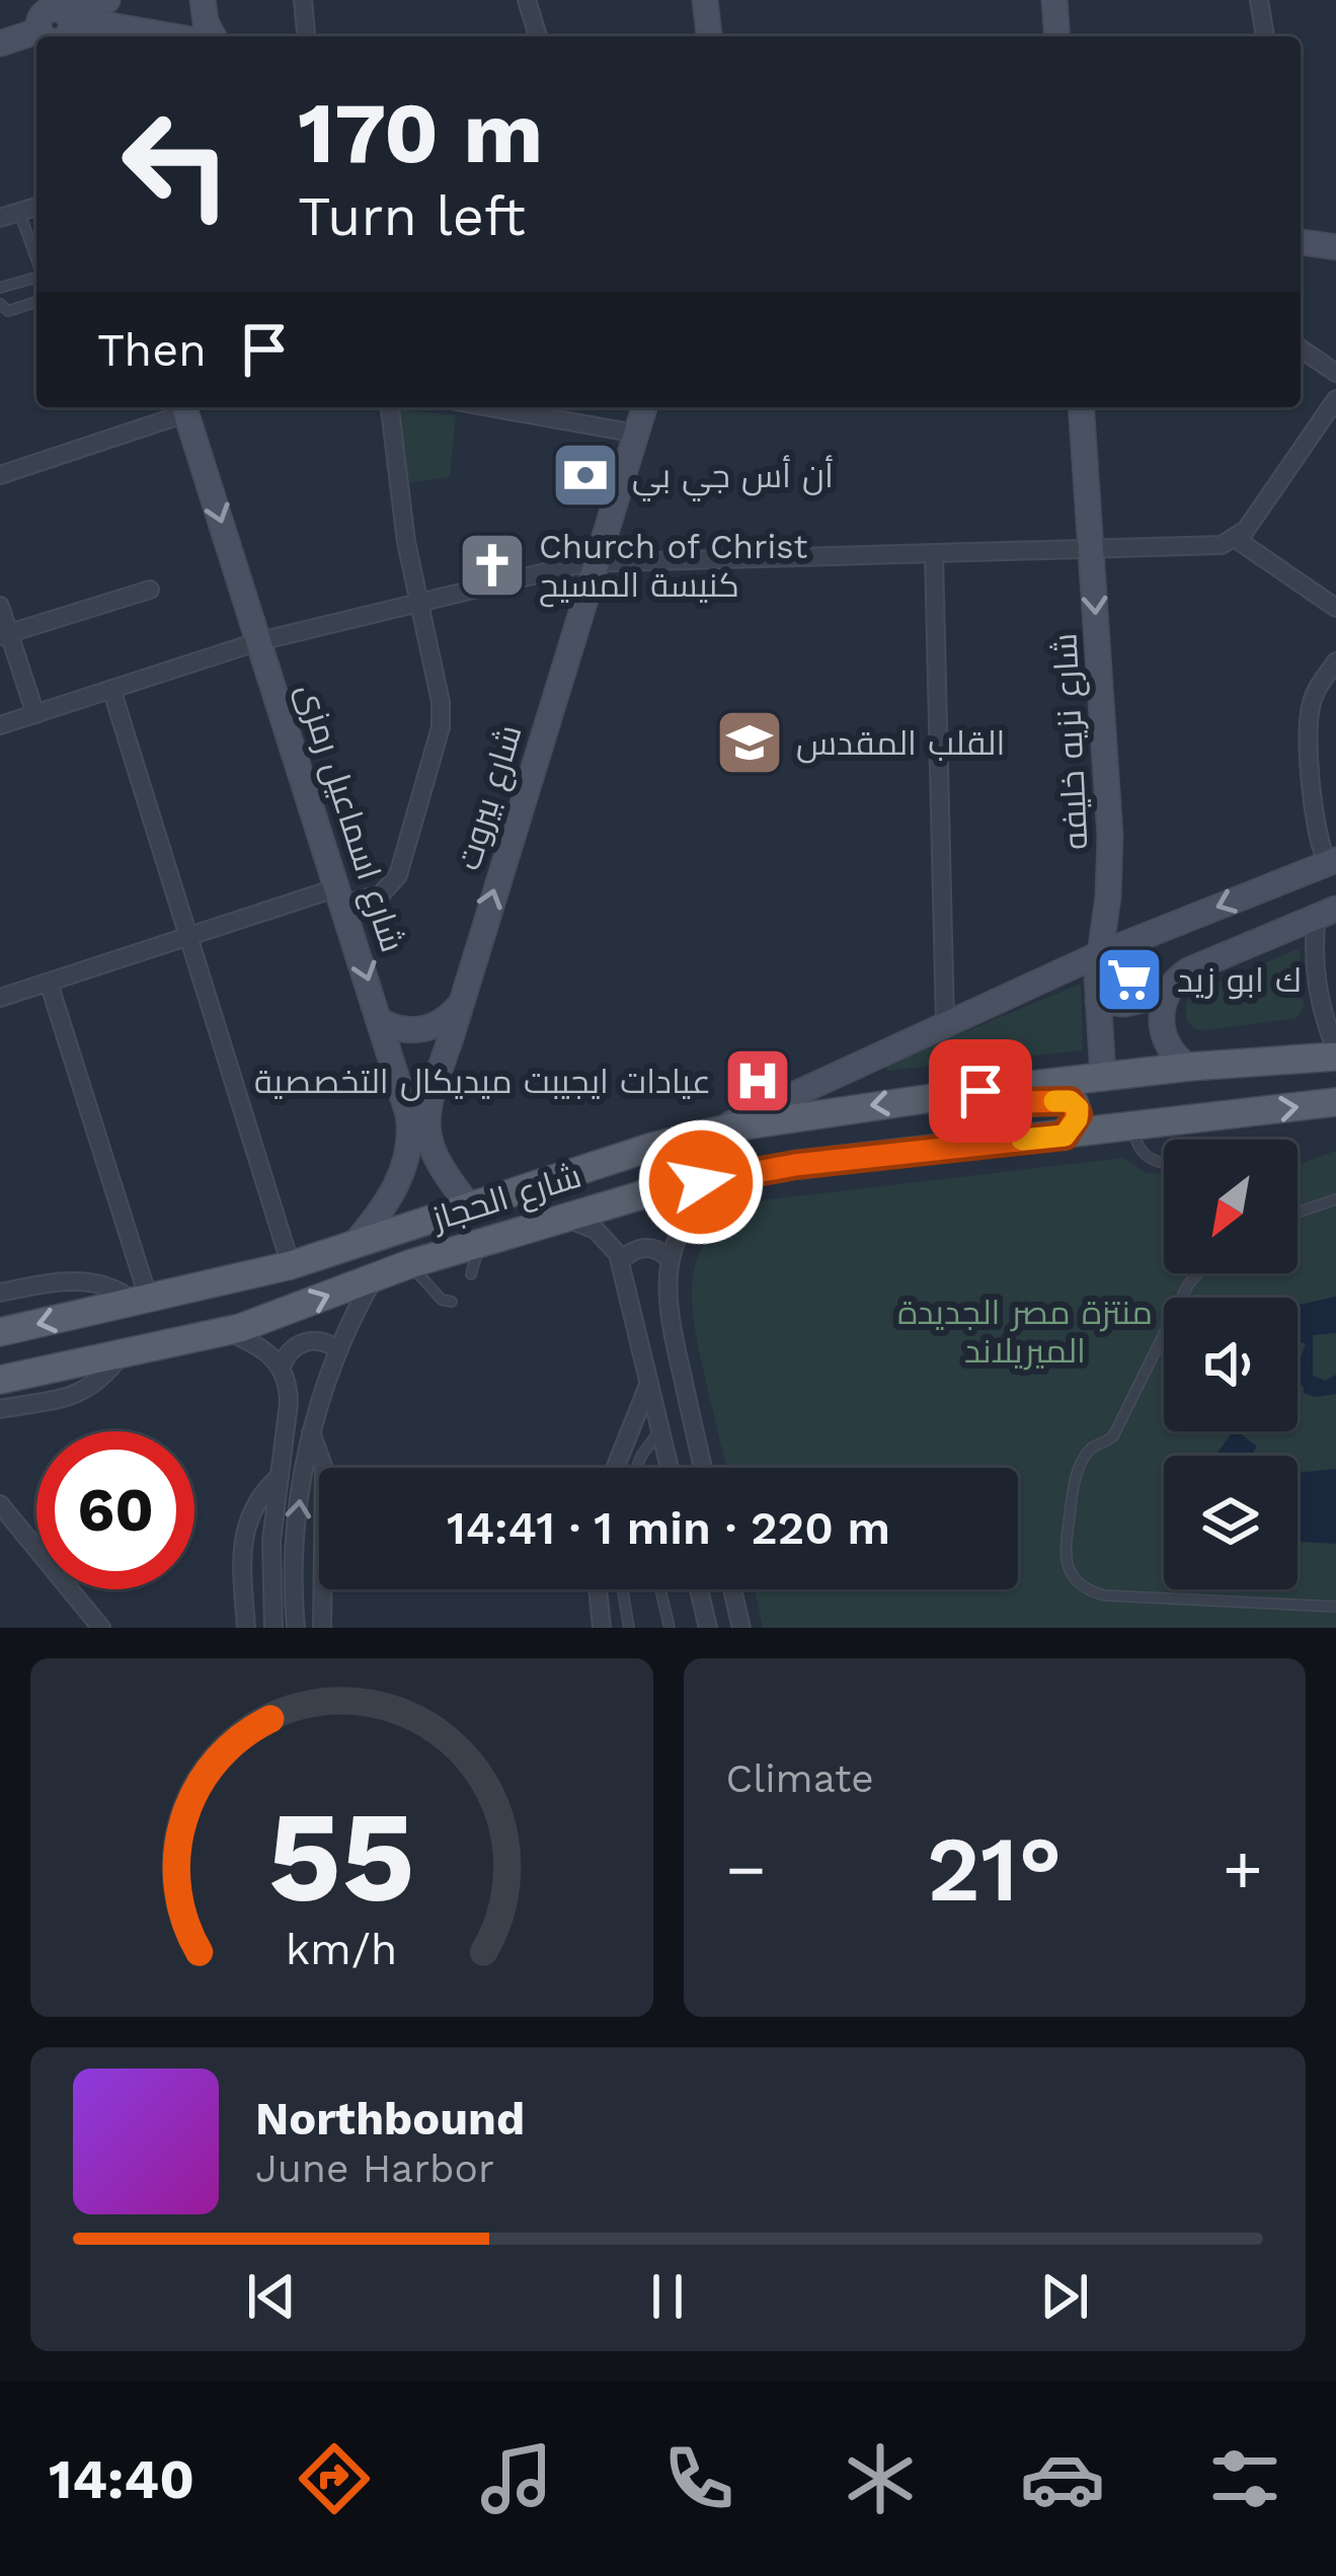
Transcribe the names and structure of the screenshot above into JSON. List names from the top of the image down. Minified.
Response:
{"streets":{"main road":["شارع الحجاز"],"street":["شارع نزيه خليفه","شارع بيروت","شارع اسماعيل رمزى"]},"crossings":[["شارع نزيه خليفه","شارع الحجاز"],["شارع بيروت","شارع الحجاز"],["شارع اسماعيل رمزى","شارع الحجاز"]],"one_way":["شارع بيروت"],"parks":["منتزة مصر الجديدة الميريلاند"],"places":{"bank":["أن أس جي بي"],"church":["Church of Christ كنيسة المسيح"],"school or university":["القلب المقدس"],"supermarket":["ك ابو زيد"],"hospital":["عيادات ايجيبت ميديكال التخصصية"]},"north":"bottom left","page":{"turn":["170 m","Turn left"],"then":"Then","limit":"60","trip":"14:41 · 1 min · 220 m","tile":"Climate","heat":["−","21°","+"],"song":["Northbound","June Harbor"],"tabs":"14:40","gauge":["55","km/h"]}}
